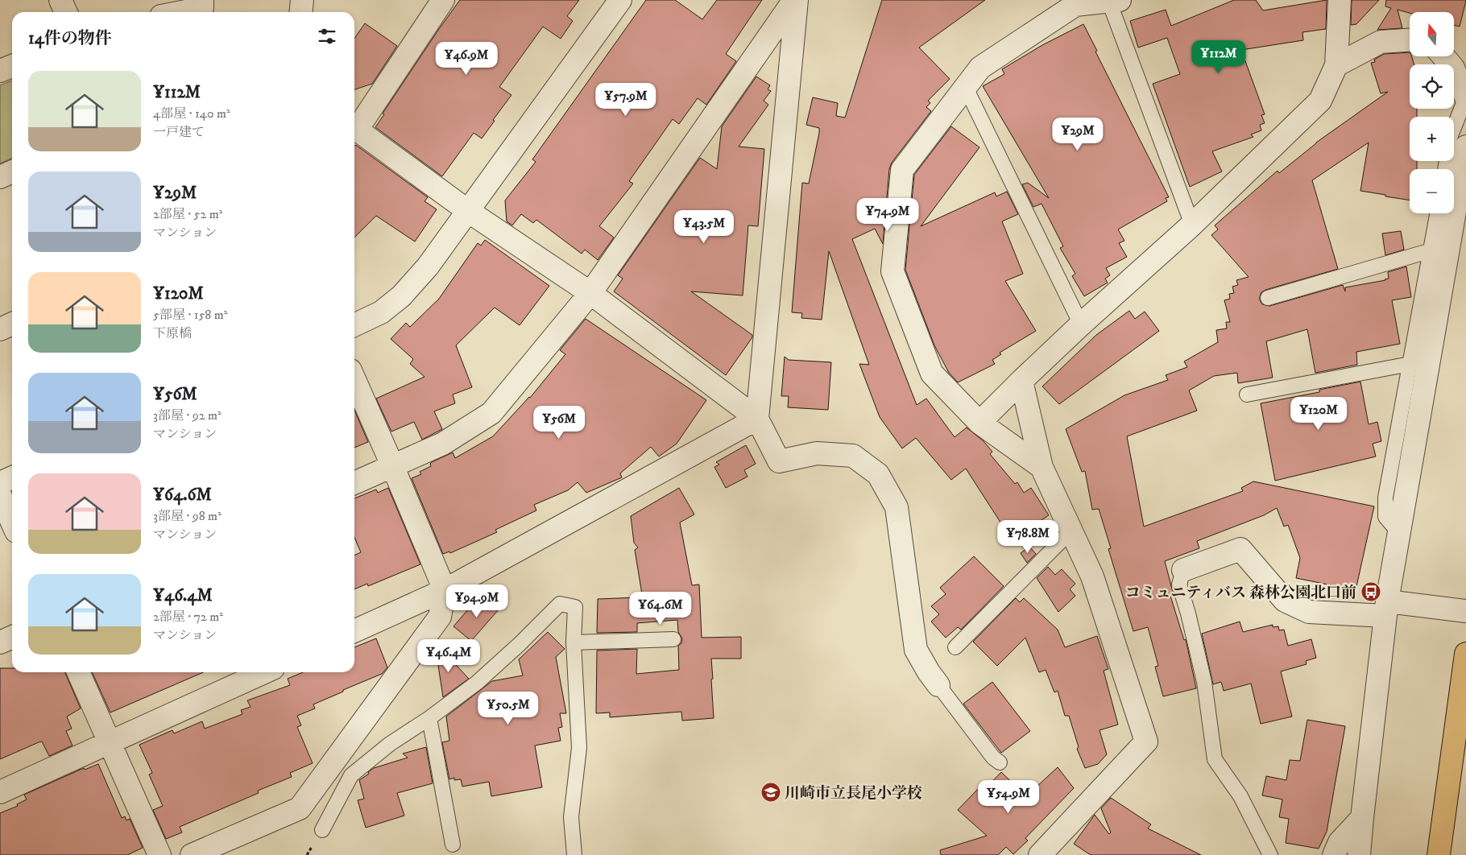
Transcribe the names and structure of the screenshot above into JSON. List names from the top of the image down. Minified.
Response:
{"places":{"bus stop":["コミュニティバス 森林公園北口前"],"school or university":["川崎市立長尾小学校"]},"north":"top","page":{"map_buttons":["+","−"],"heading":"14件の物件","price":["¥112M","¥46.9M","¥57.9M","¥29M","¥74.9M","¥43.5M","¥120M","¥56M","¥78.8M","¥94.9M","¥64.6M","¥46.4M","¥50.5M","¥54.9M"],"list":[{"name":"¥112M","note":"4部屋 · 140 m² · 一戸建て"},{"name":"¥29M","note":"2部屋 · 52 m² · マンション"},{"name":"¥120M","note":"5部屋 · 158 m² · 下原橋"},{"name":"¥56M","note":"3部屋 · 92 m² · マンション"},{"name":"¥64.6M","note":"3部屋 · 98 m² · マンション"},{"name":"¥46.4M","note":"2部屋 · 72 m² · マンション"}]}}
